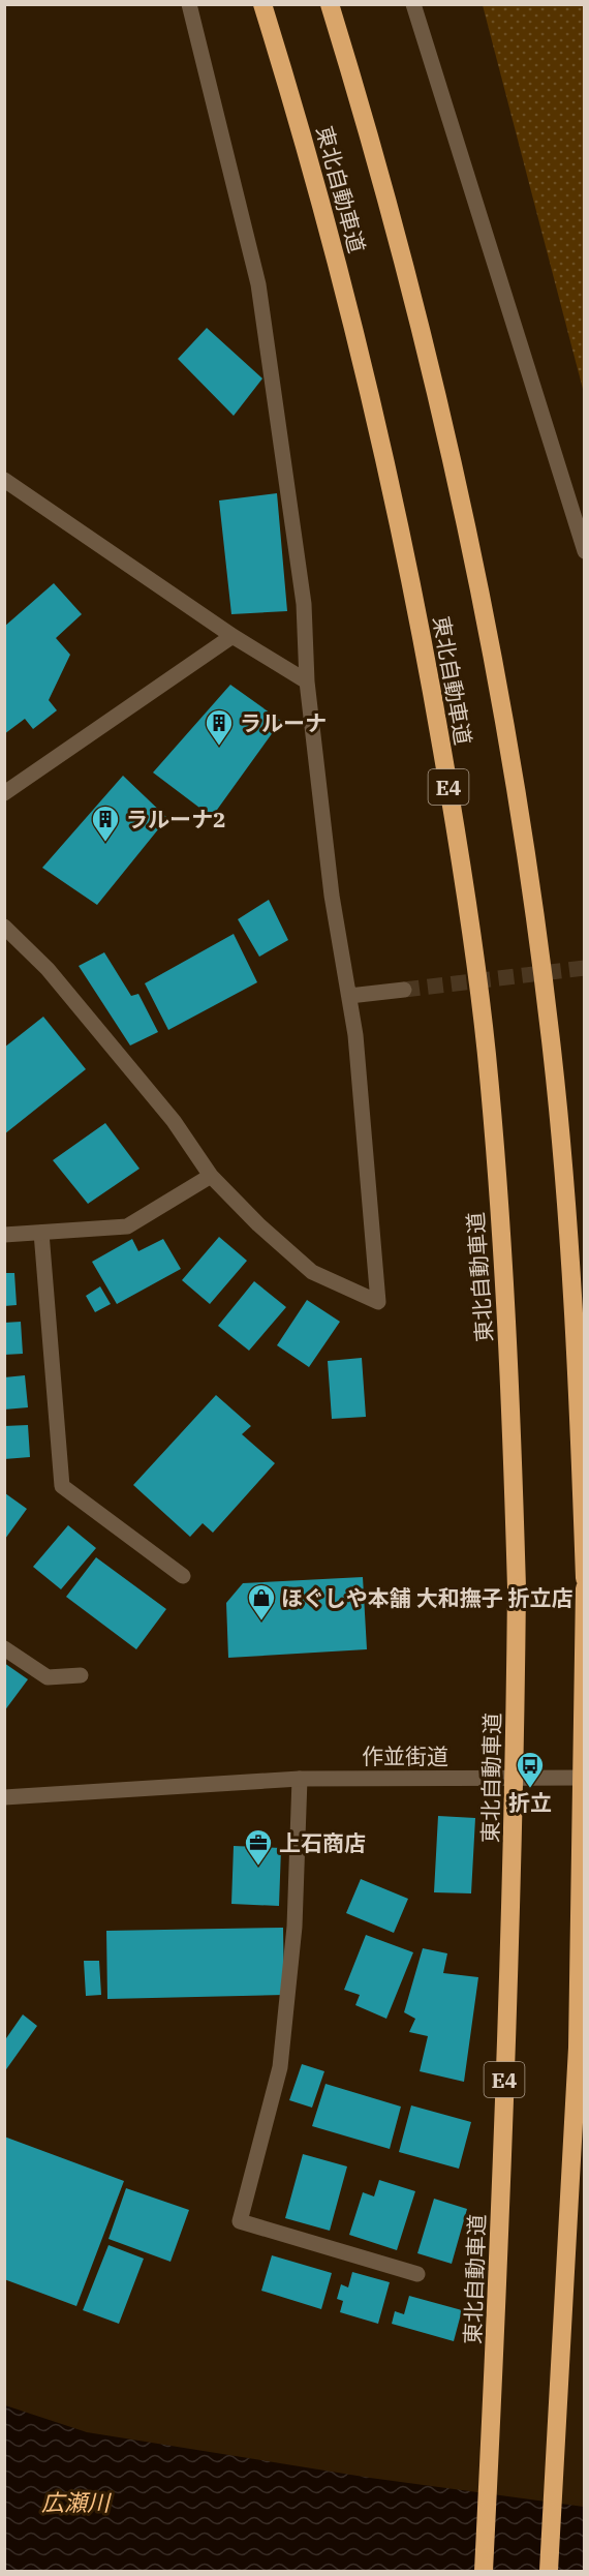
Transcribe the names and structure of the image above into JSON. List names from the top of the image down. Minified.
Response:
{"streets":{"highway":["東北自動車道","E4"],"street":["作並街道"]},"water":["広瀬川"],"places":{"building":["ラルーナ","ラルーナ2"],"shop":["ほぐしや本舗 大和撫子 折立店"],"bus stop":["折立"],"office":["上石商店"]}}
